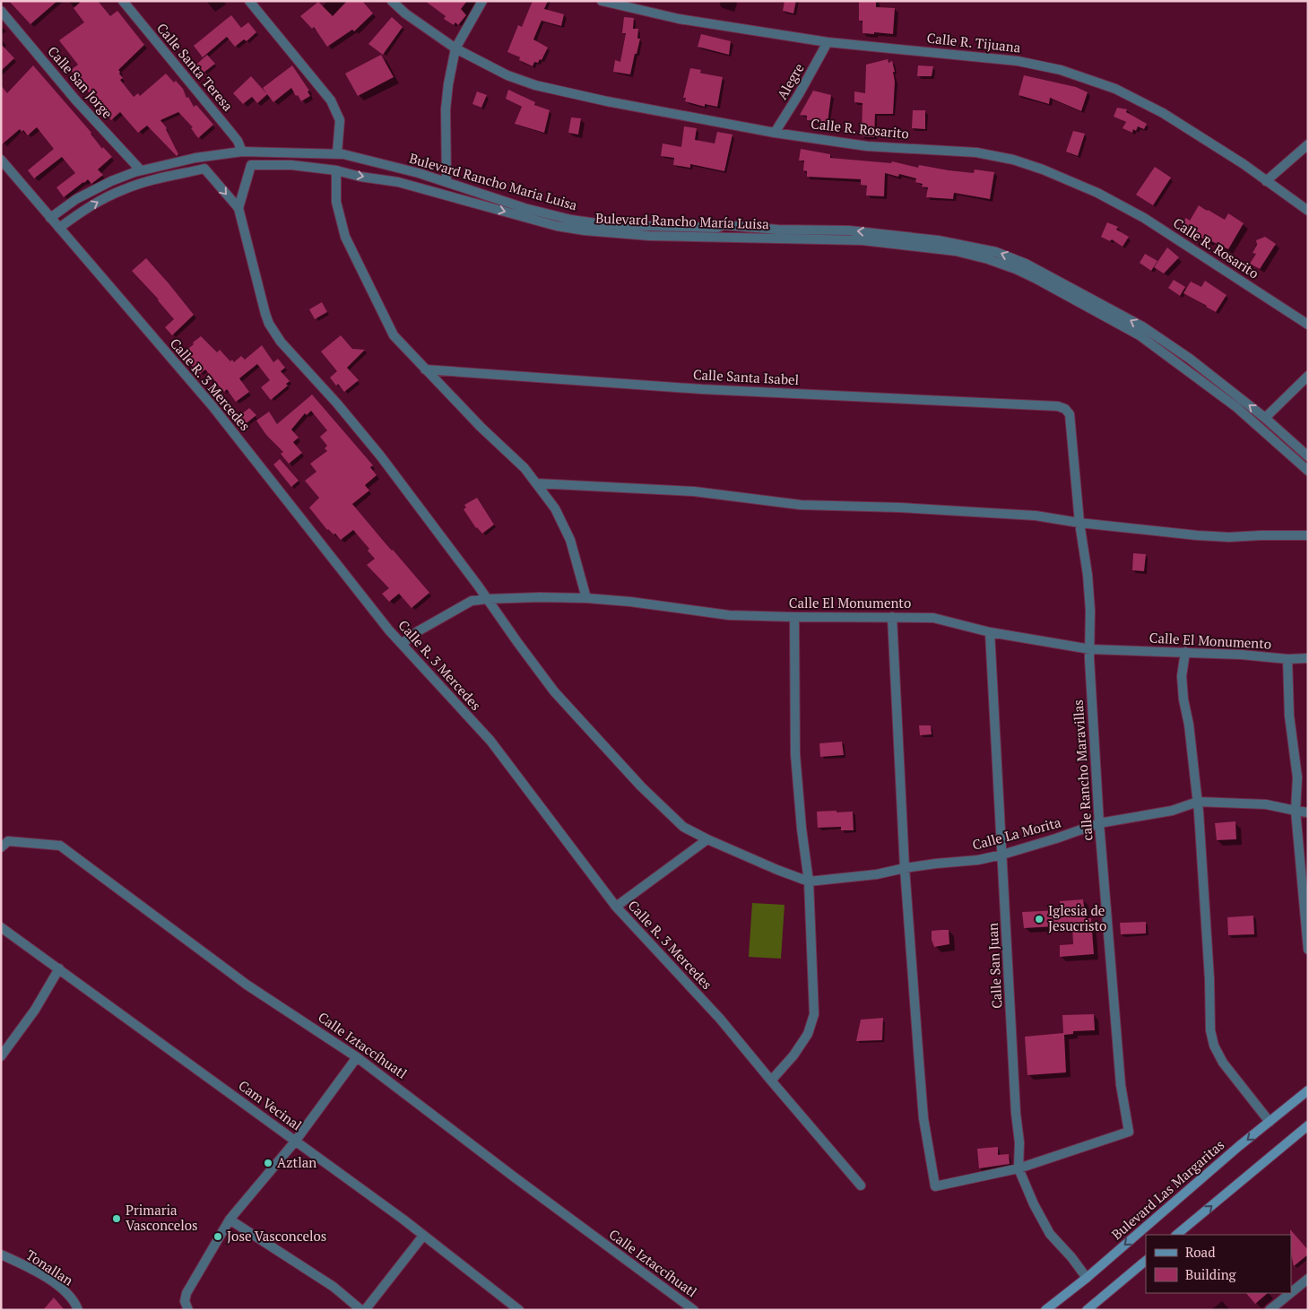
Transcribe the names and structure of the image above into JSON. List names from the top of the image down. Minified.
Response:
{"streets":{"main road":["Bulevard Las Margaritas"],"street":["Calle R. Tijuana","Calle Santa Teresa","Alegre","Calle San Jorge","Calle R. Rosarito","Bulevard Rancho Maria Luisa","Bulevard Rancho María Luisa","Calle Santa Isabel","Calle R. 3 Mercedes","Calle El Monumento","calle Rancho Maravillas","Calle La Morita","Calle San Juan","Calle Iztaccíhuatl","Cam Vecinal","Tonallan"]},"crossings":[["Calle R. Tijuana","Alegre"],["Calle Santa Teresa","Bulevard Rancho Maria Luisa"],["Alegre","Calle R. Rosarito"],["Calle San Jorge","Bulevard Rancho Maria Luisa"],["Bulevard Rancho Maria Luisa","Calle R. 3 Mercedes"],["Calle Santa Isabel","calle Rancho Maravillas"],["Calle R. 3 Mercedes","Calle El Monumento"],["Calle El Monumento","calle Rancho Maravillas"],["Calle El Monumento","Calle San Juan"],["calle Rancho Maravillas","Calle La Morita"],["calle Rancho Maravillas","Calle San Juan"],["Calle La Morita","Calle San Juan"],["Calle San Juan","Bulevard Las Margaritas"]],"one_way":["Bulevard Rancho Maria Luisa","Bulevard Rancho María Luisa"],"places":["Iglesia de Jesucristo","Aztlan","Primaria Vasconcelos","Jose Vasconcelos"],"legend":["Road","Building"]}
